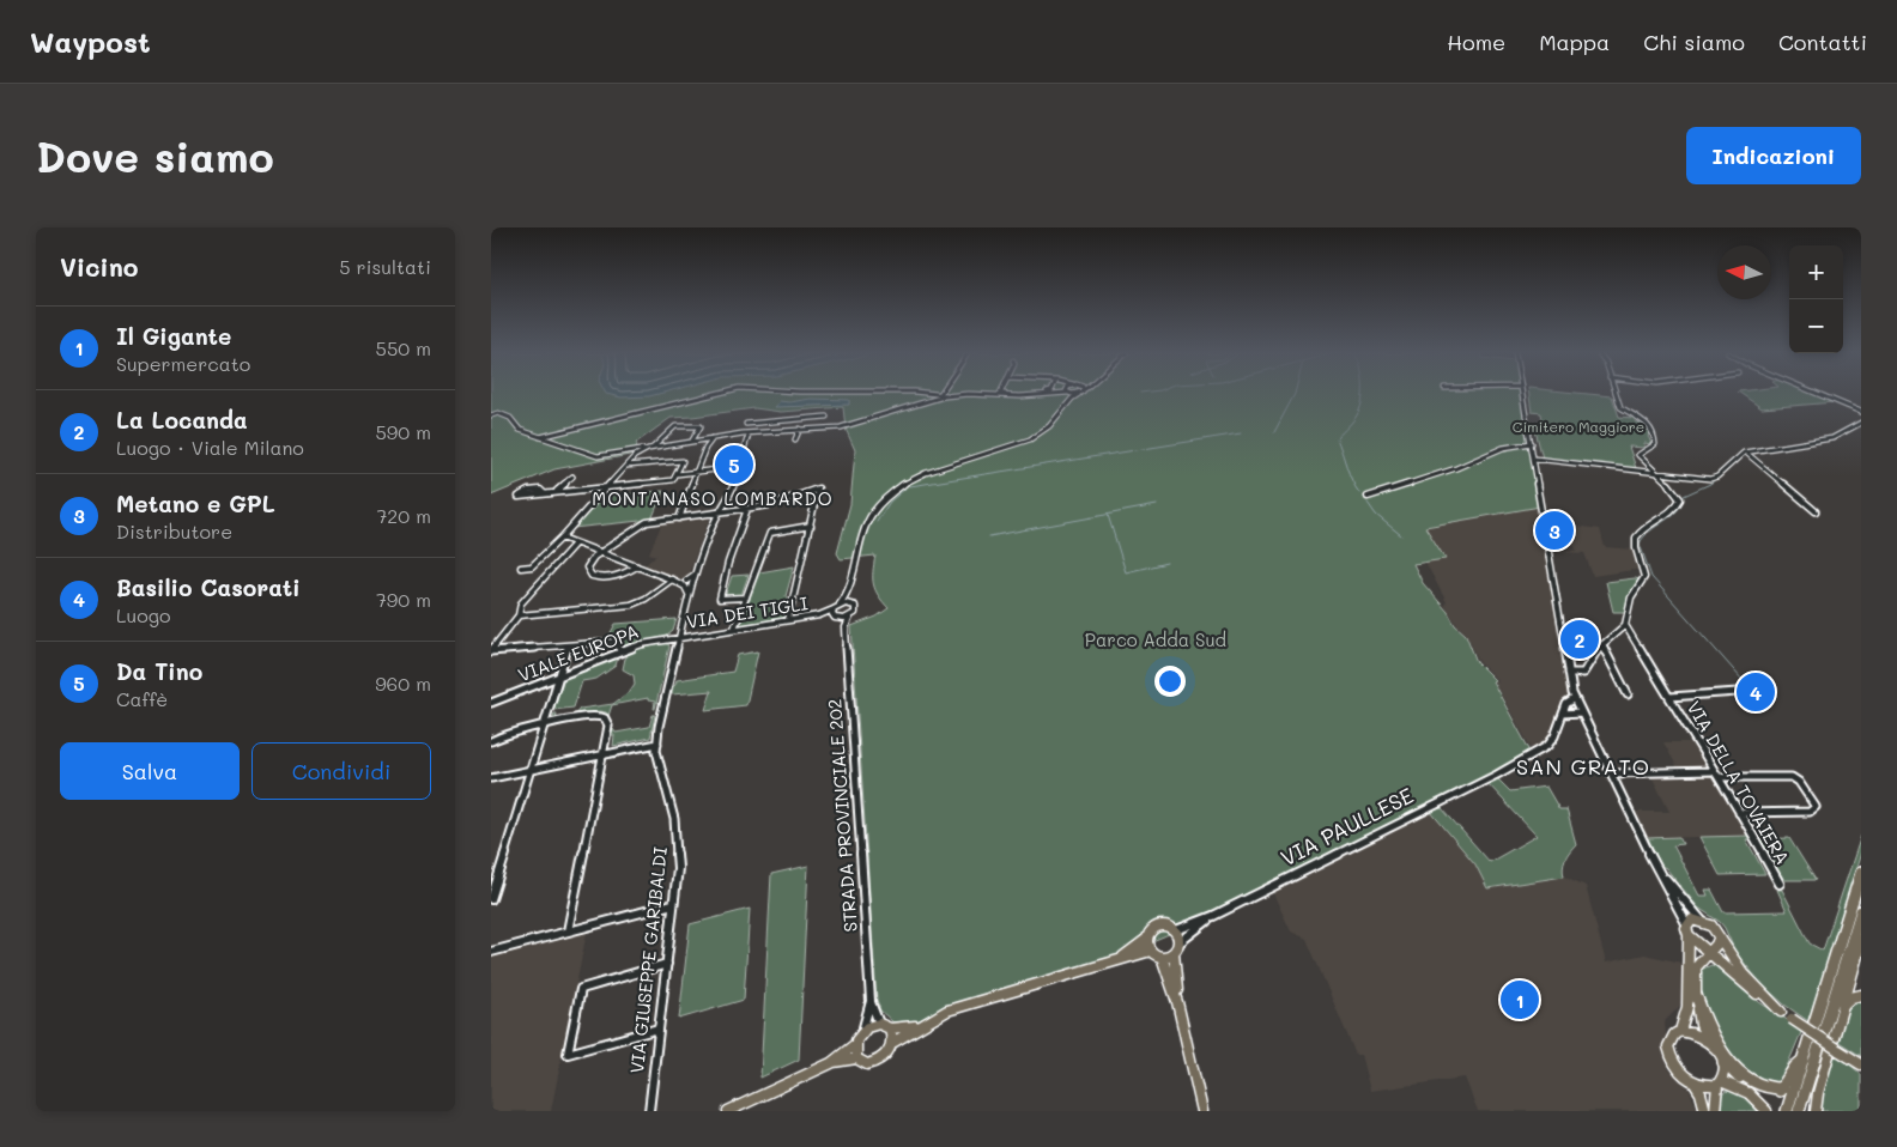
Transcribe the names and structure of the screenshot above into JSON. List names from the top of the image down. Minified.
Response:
{"streets":{"main road":["VIA PAULLESE"],"street":["VIA DEI TIGLI","VIALE EUROPA","VIA DELLA TOVAIERA","STRADA PROVINCIALE 202","VIA GIUSEPPE GARIBALDI"]},"crossings":[["VIA DEI TIGLI","VIALE EUROPA"],["VIA DEI TIGLI","VIA GIUSEPPE GARIBALDI"],["VIALE EUROPA","VIA GIUSEPPE GARIBALDI"]],"districts":["MONTANASO LOMBARDO","SAN GRATO"],"parks":["Cimitero Maggiore","Parco Adda Sud"],"north":"left","page":{"header":"Waypost","nav":["Home","Mappa","Chi siamo","Contatti"],"buttons":["Indicazioni",["Salva","Condividi"]],"title":"Dove siamo","heading":["Vicino","5 risultati"],"map_buttons":["+","−"],"list":[{"mark":"1","name":"Il Gigante","note":"Supermercato","value":"550 m"},{"mark":"2","name":"La Locanda","note":"Luogo · Viale Milano","value":"590 m"},{"mark":"3","name":"Metano e GPL","note":"Distributore","value":"720 m"},{"mark":"4","name":"Basilio Casorati","note":"Luogo","value":"790 m"},{"mark":"5","name":"Da Tino","note":"Caffè","value":"960 m"}],"pins":["5","3","2","4","1"]}}
